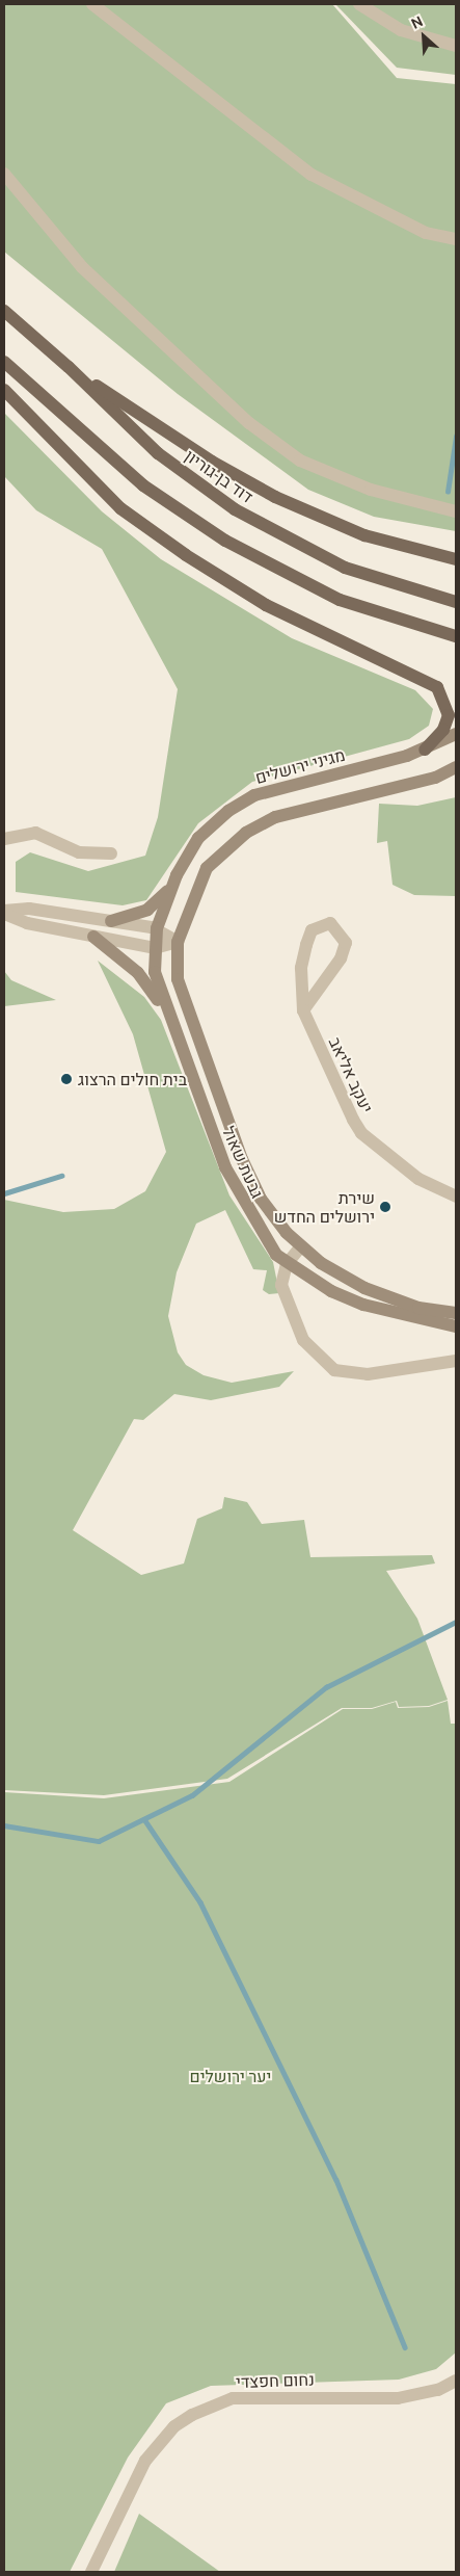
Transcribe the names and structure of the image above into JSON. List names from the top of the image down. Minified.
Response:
{"streets":{"main road":["דוד בן-גוריון"],"street":["מגיני ירושלים","יעקב אליאב","גבעת שאול","נחום חפצדי"]},"crossings":[["מגיני ירושלים","גבעת שאול"]],"parks":["יער ירושלים"],"places":["בית חולים הרצוג","שירת ירושלים החדש"],"north":"top left"}
